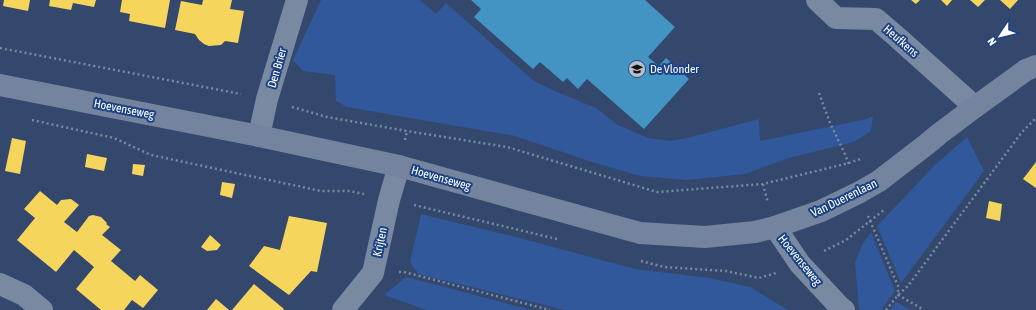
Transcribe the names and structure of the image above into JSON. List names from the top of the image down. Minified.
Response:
{"streets":{"street":["Heufkens","Den Brier","Hoevenseweg","Van Duerenlaan","Krijten"]},"crossings":[["Heufkens","Van Duerenlaan"],["Den Brier","Hoevenseweg"],["Hoevenseweg","Van Duerenlaan"],["Hoevenseweg","Krijten"]],"places":{"school or university":["De Vlonder"]},"north":"bottom left"}
